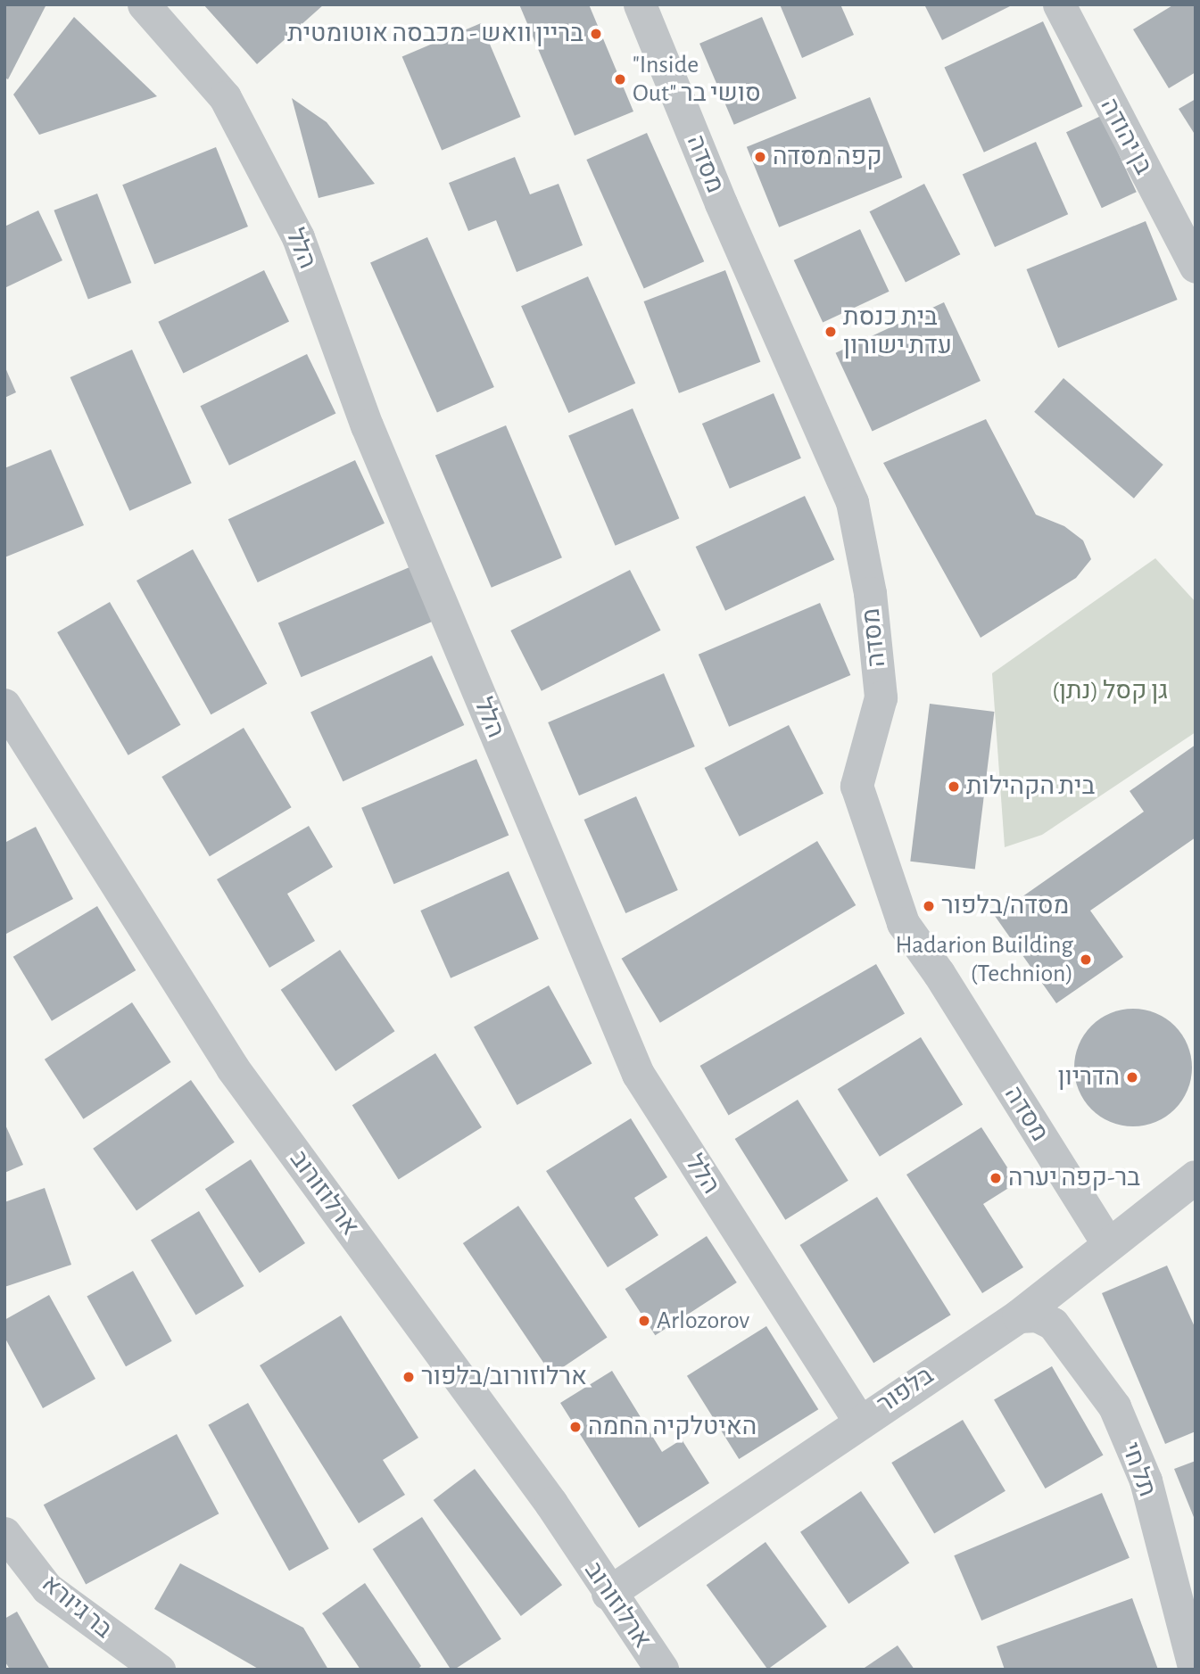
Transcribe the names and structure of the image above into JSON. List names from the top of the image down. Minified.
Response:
{"streets":{"street":["בן יהודה","מסדה","הלל","ארלוזורוב","בלפור","תל חי","בר גיורא"]},"crossings":[["מסדה","בלפור"],["הלל","בלפור"],["ארלוזורוב","בלפור"],["בלפור","תל חי"]],"parks":["גן קסל (נתן)"],"places":["בריין וואש - מכבסה אוטומטית","\"Inside Out\" סושי בר","קפה מסדה","בית כנסת עדת ישורון","בית הקהילות","מסדה/בלפור","Hadarion Building (Technion)","הדריון","בר-קפה יערה","Arlozorov","ארלוזורוב/בלפור","האיטלקיה החמה"]}
